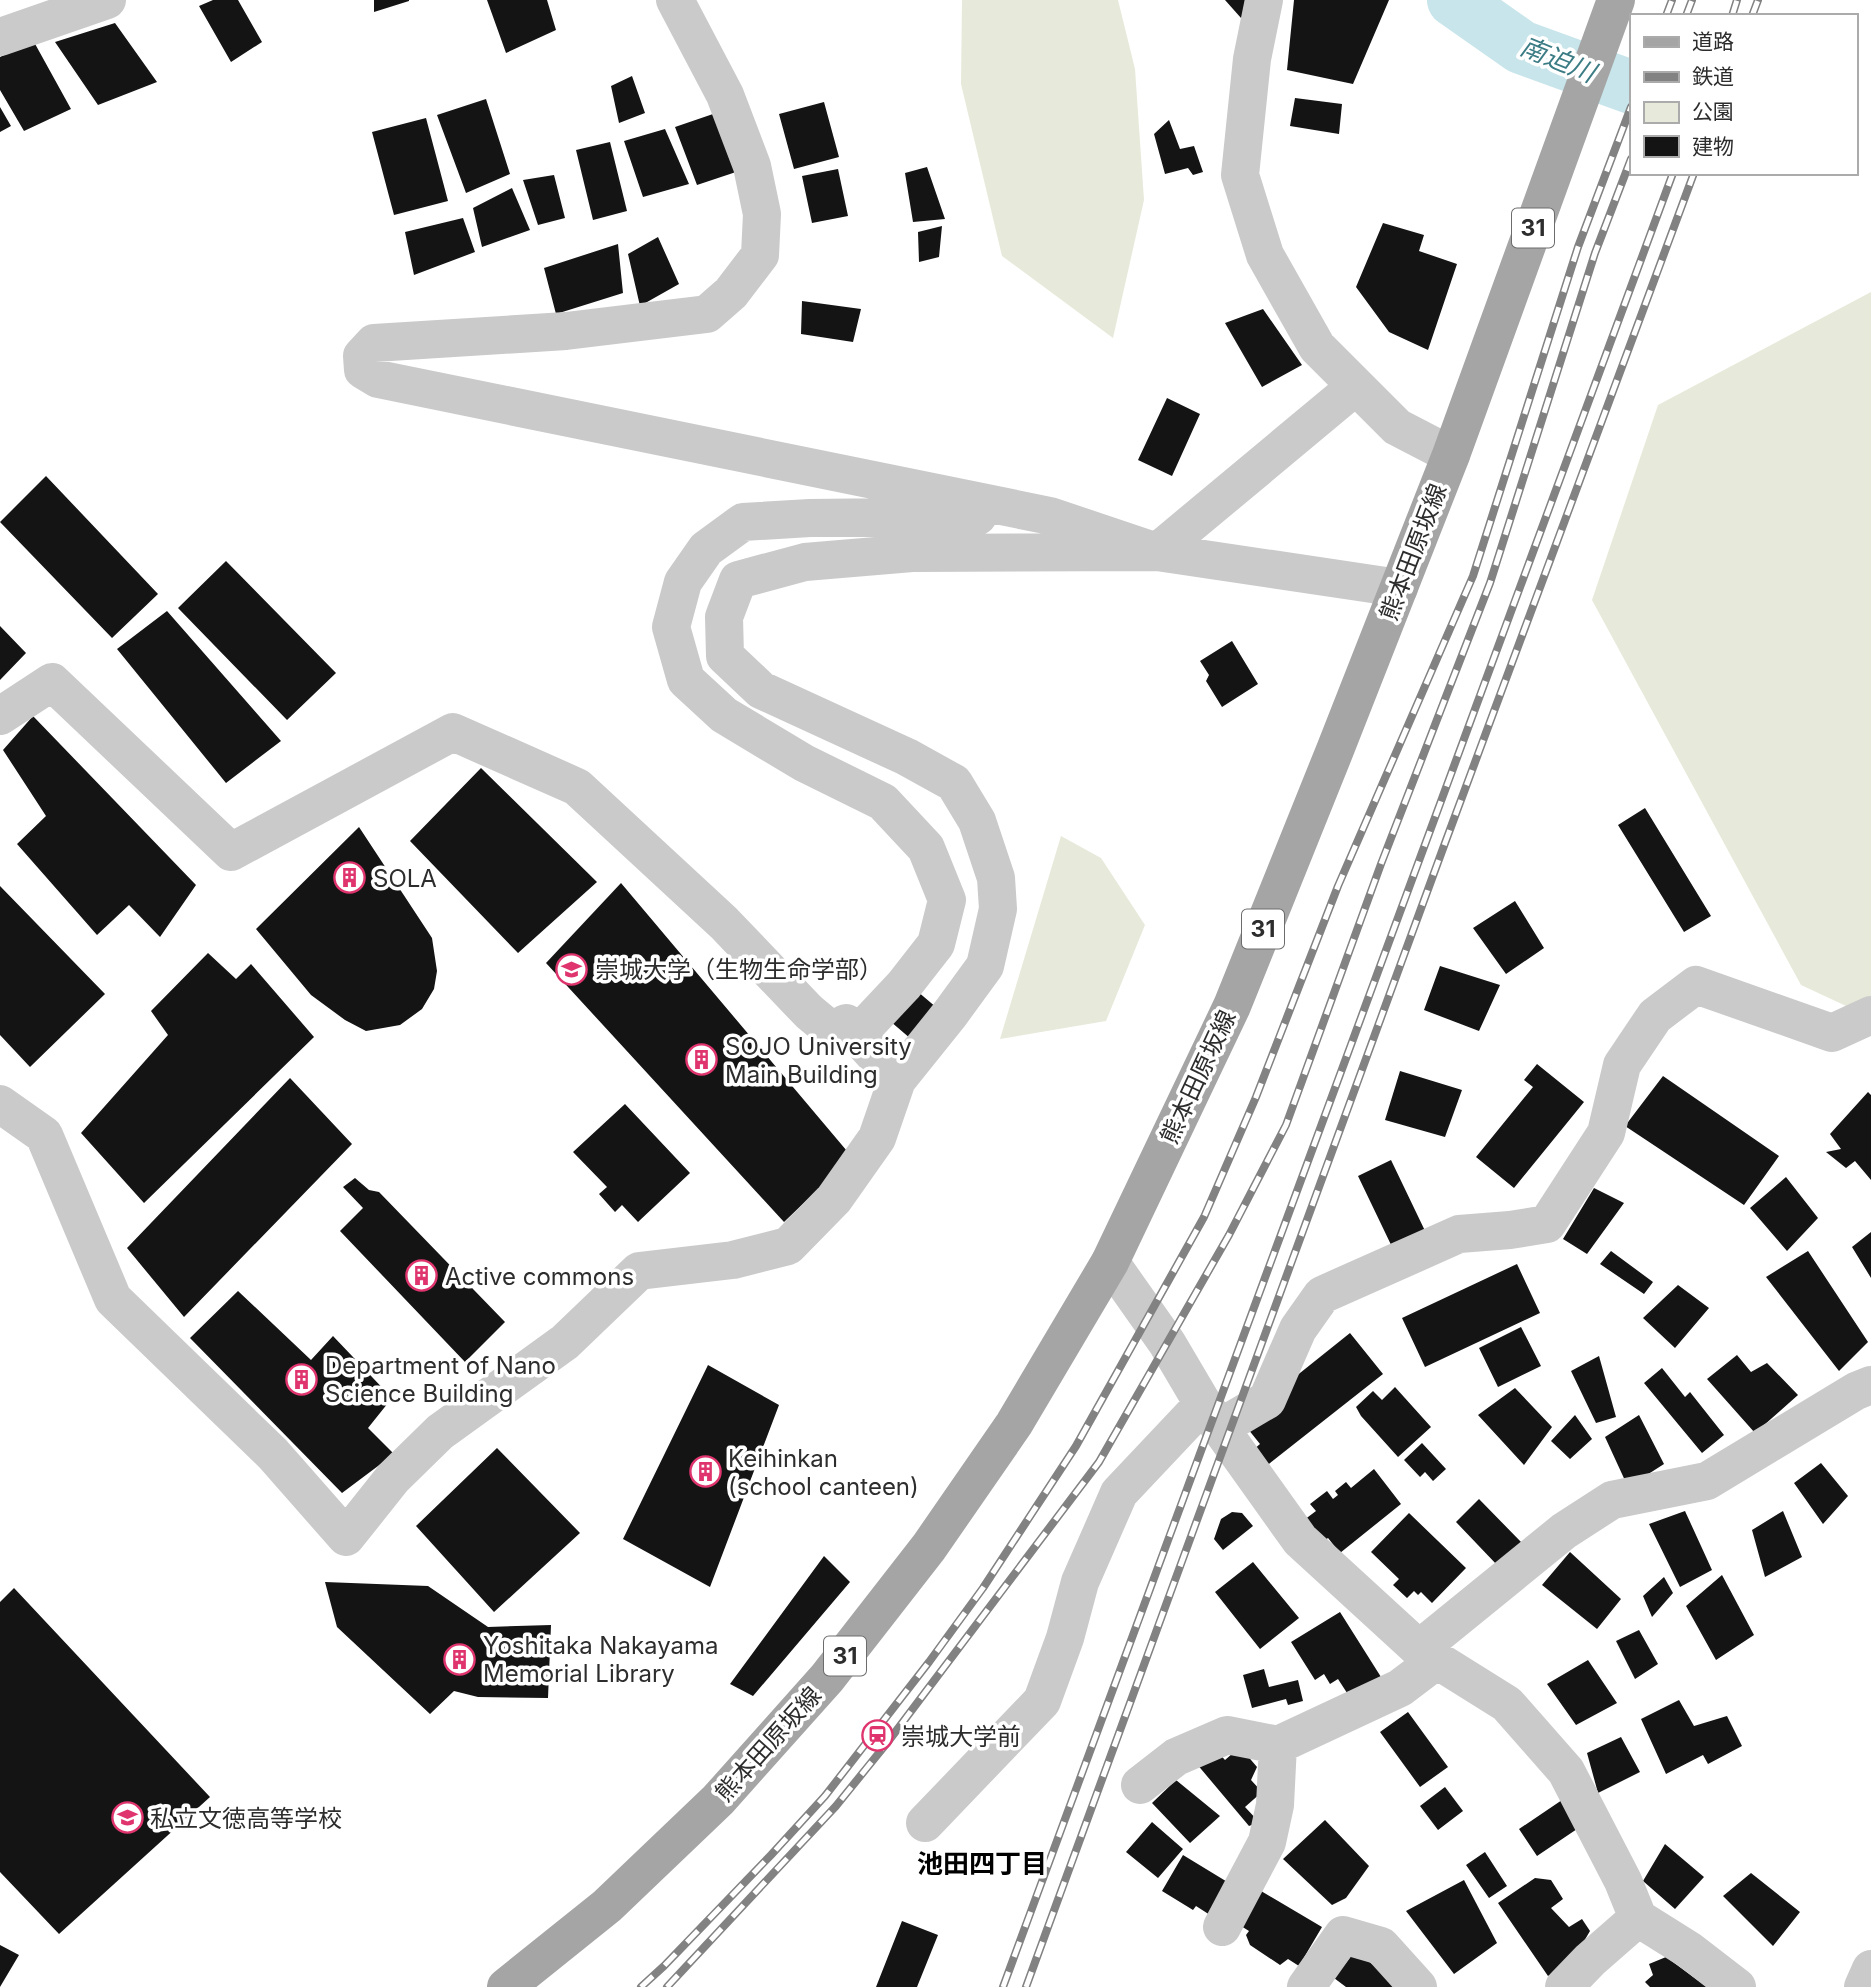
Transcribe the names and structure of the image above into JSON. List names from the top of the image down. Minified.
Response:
{"streets":{"main road":["31","熊本田原坂線"]},"districts":["池田四丁目"],"water":["南迫川"],"places":{"building":["SOLA","SOJO University Main Building","Active commons","Department of Nano Science Building","Keihinkan (school canteen)","Yoshitaka Nakayama Memorial Library"],"school or university":["崇城大学（生物生命学部）","私立文徳高等学校"],"station":["崇城大学前"]},"legend":["道路","鉄道","公園","建物"]}
